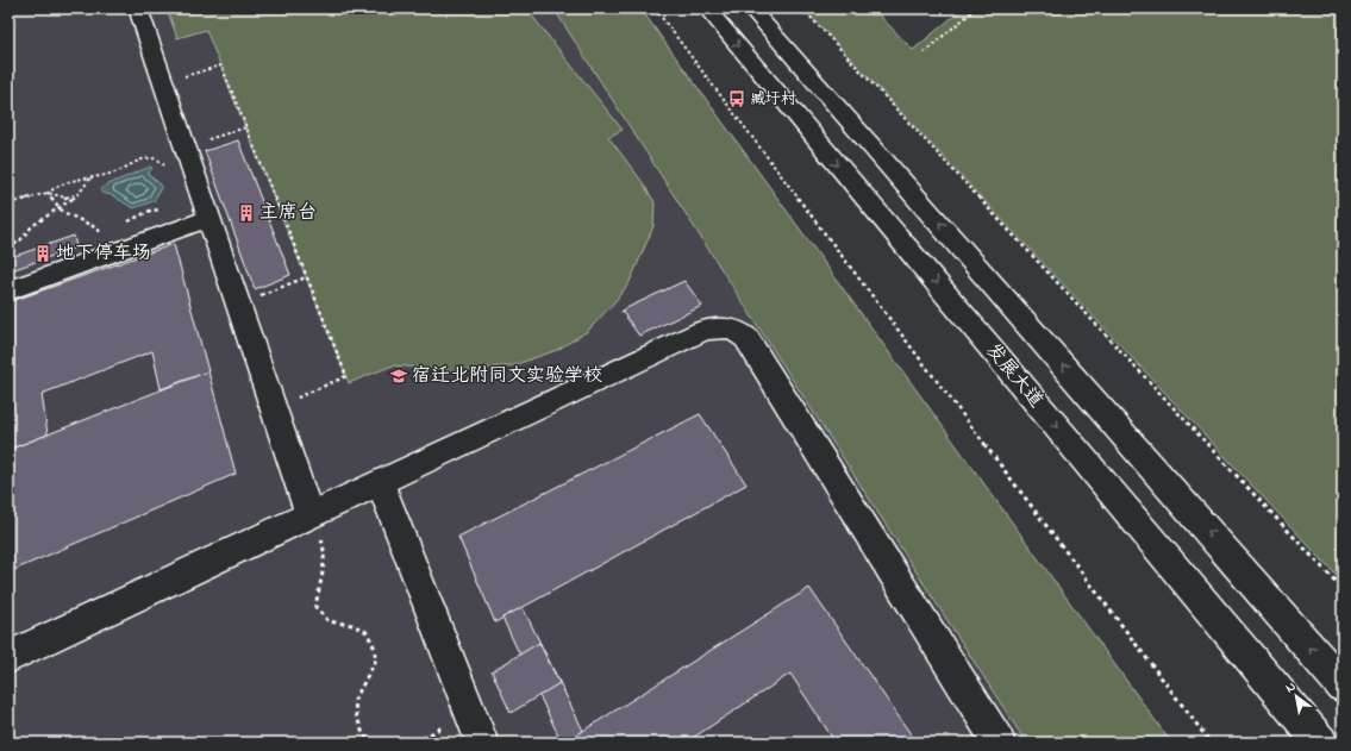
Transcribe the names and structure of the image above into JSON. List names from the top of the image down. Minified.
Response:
{"streets":{"main road":["发展大道"]},"places":{"bus stop":["臧圩村"],"building":["主席台","地下停车场"],"school or university":["宿迁北附同文实验学校"]},"north":"top left"}
